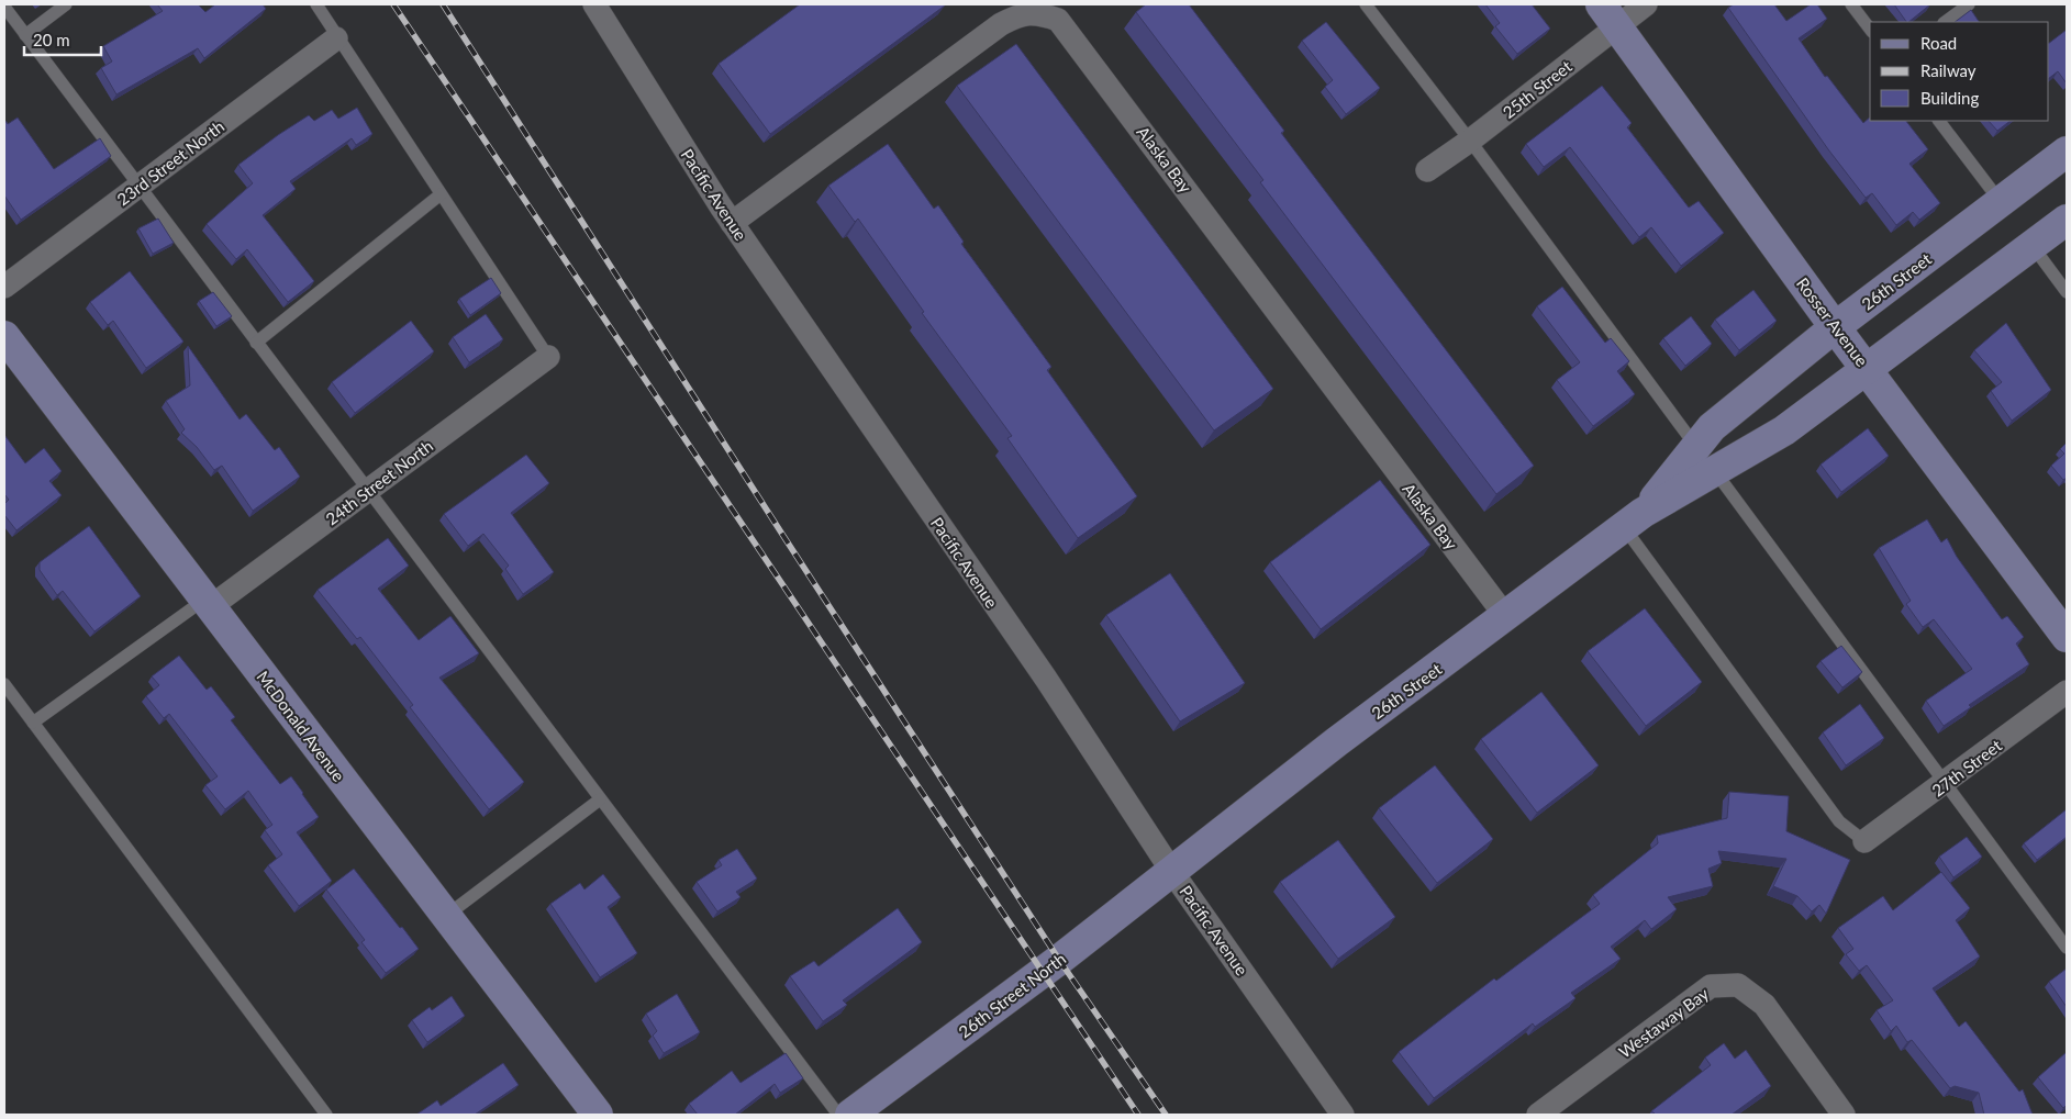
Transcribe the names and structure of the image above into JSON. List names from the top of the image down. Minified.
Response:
{"streets":{"street":["25th Street","Alaska Bay","23rd Street North","Pacific Avenue","26th Street","Rosser Avenue","24th Street North","McDonald Avenue","27th Street","26th Street North","Westaway Bay"]},"crossings":[["25th Street","Rosser Avenue"],["Alaska Bay","Pacific Avenue"],["Alaska Bay","26th Street"],["Pacific Avenue","26th Street"],["Pacific Avenue","26th Street North"],["26th Street","Rosser Avenue"],["26th Street","26th Street North"],["24th Street North","McDonald Avenue"]],"legend":["Road","Railway","Building"],"scale_bar":"20 m"}
